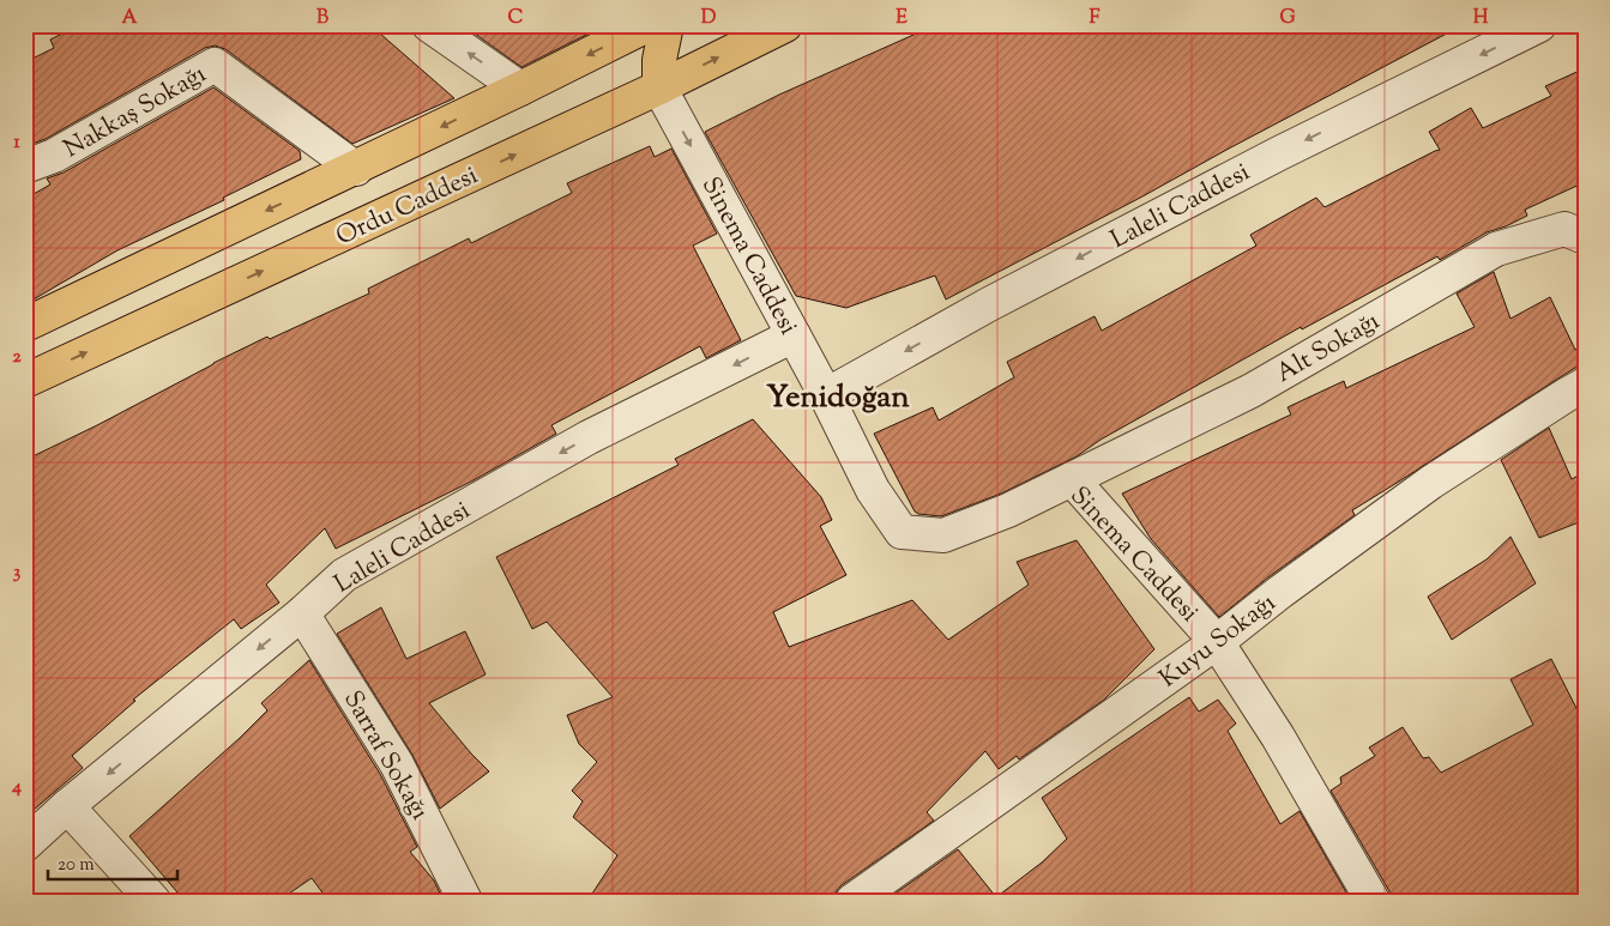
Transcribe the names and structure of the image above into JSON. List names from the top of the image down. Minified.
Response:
{"streets":{"main road":["Ordu Caddesi"],"street":["Nakkaş Sokağı","Laleli Caddesi","Sinema Caddesi","Alt Sokağı","Kuyu Sokağı","Sarraf Sokağı"]},"crossings":[["Ordu Caddesi","Sinema Caddesi"],["Laleli Caddesi","Sinema Caddesi"],["Laleli Caddesi","Sarraf Sokağı"],["Sinema Caddesi","Alt Sokağı"],["Sinema Caddesi","Kuyu Sokağı"]],"one_way":["Laleli Caddesi"],"districts":["Yenidoğan"],"scale_bar":"20 m","grid":{"columns":["A","B","C","D","E","F","G","H"],"rows":["1","2","3","4"]}}
